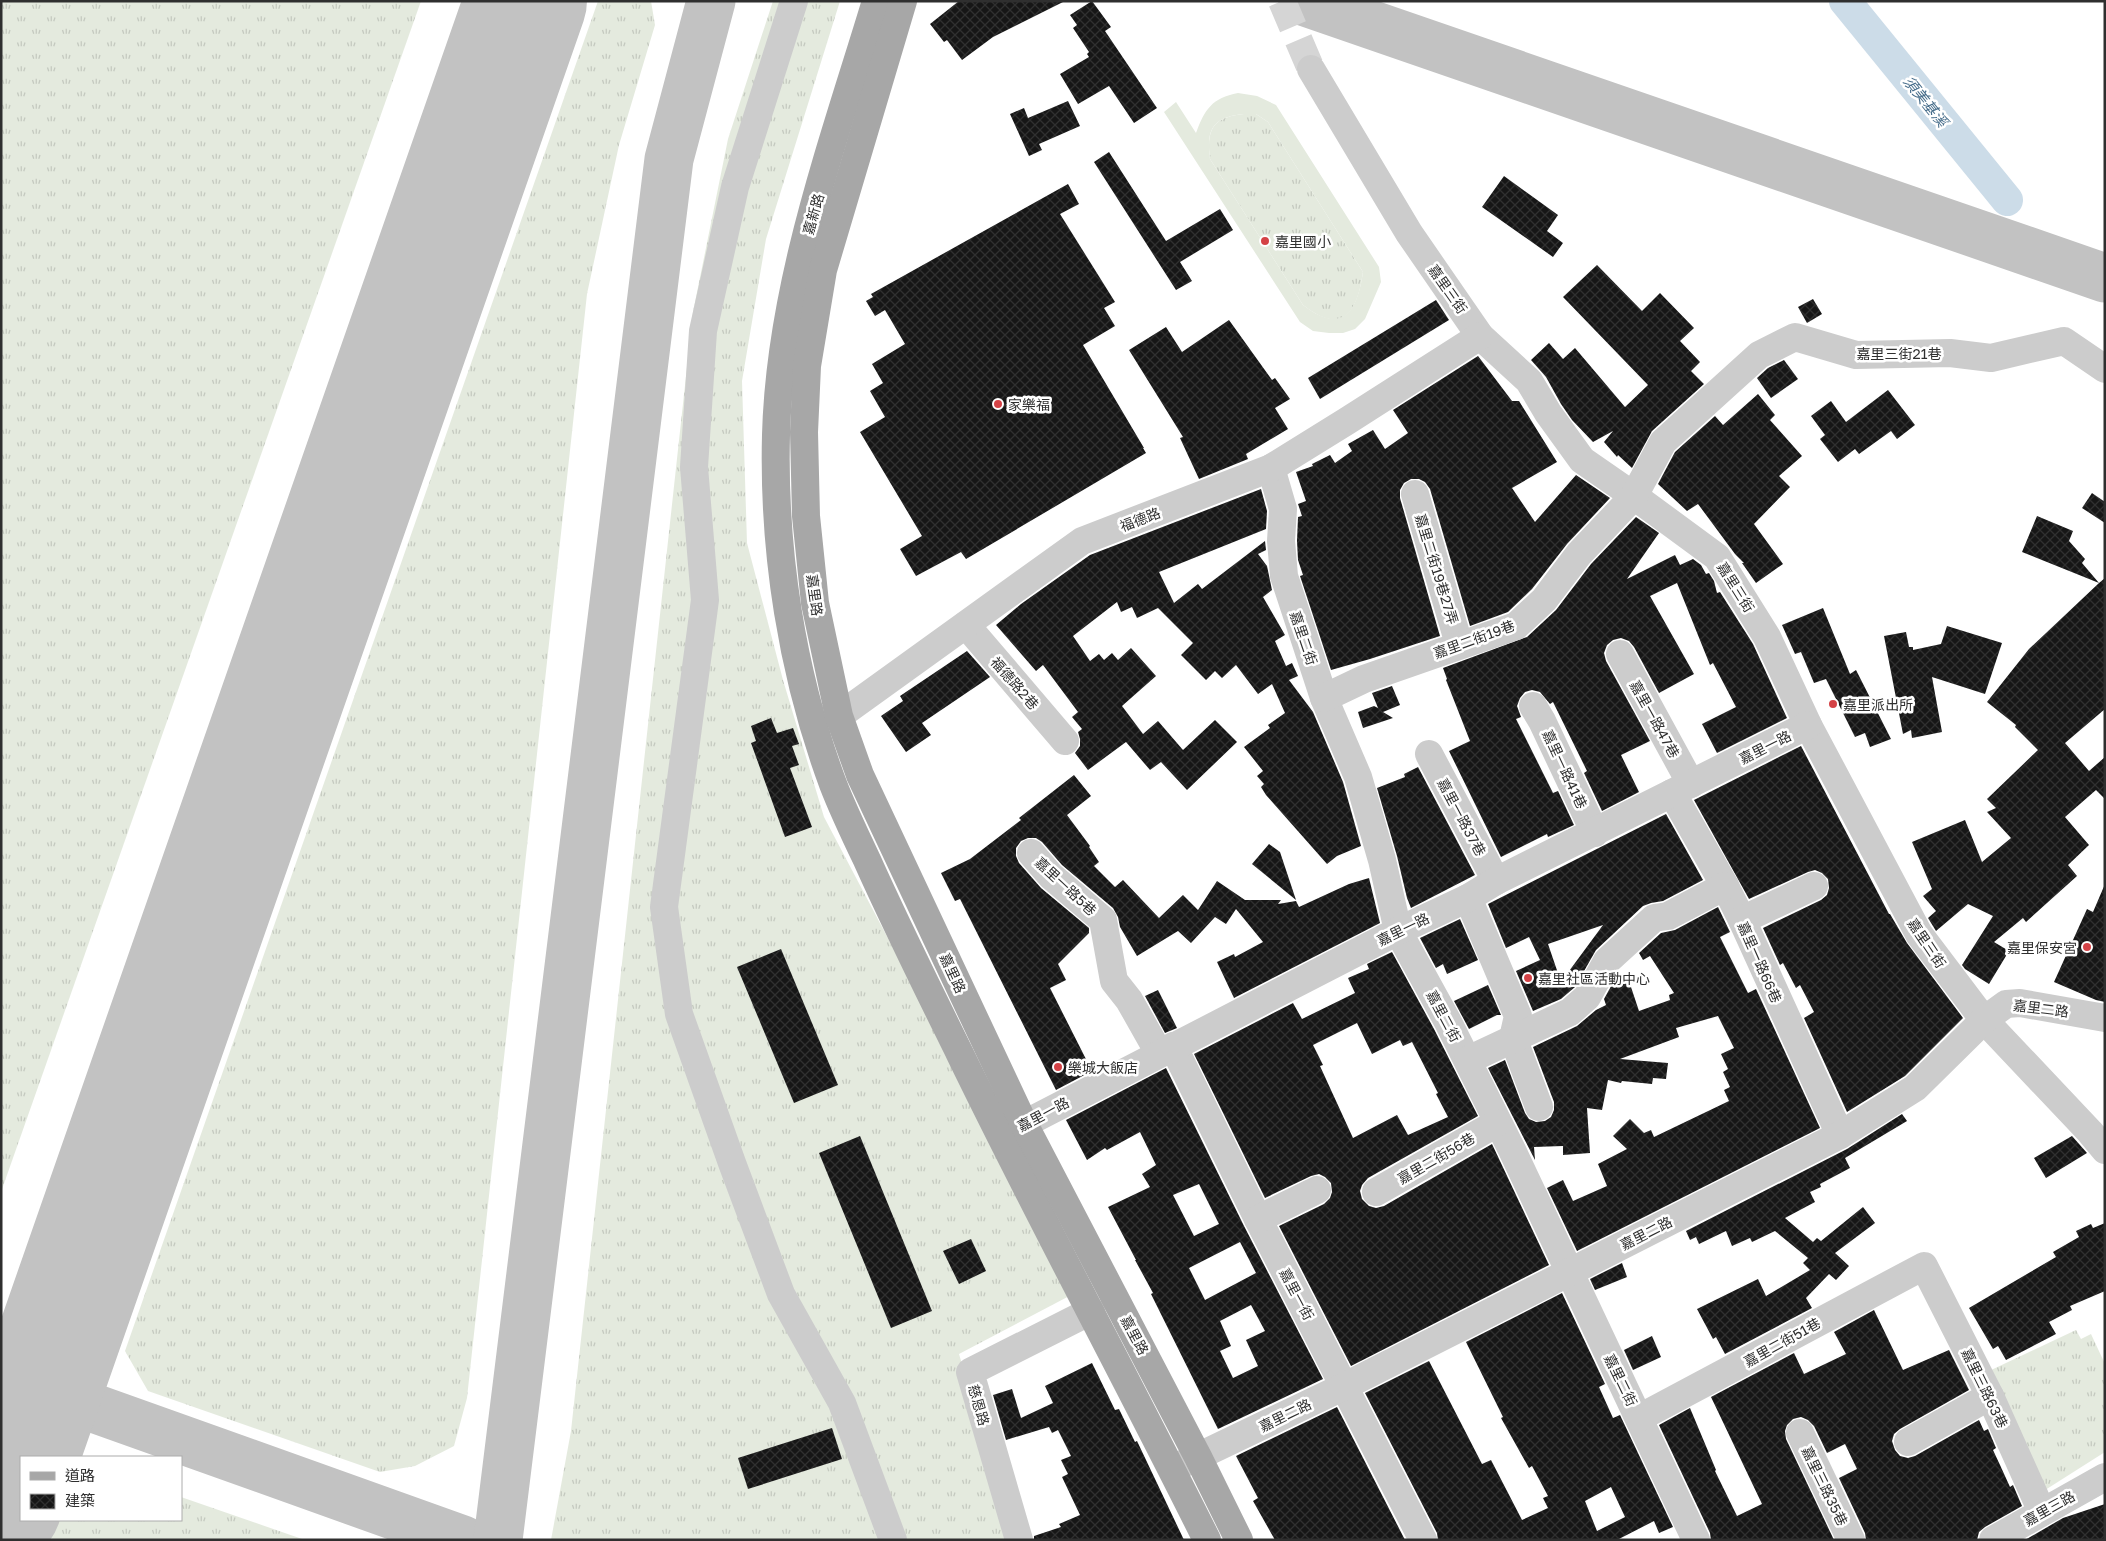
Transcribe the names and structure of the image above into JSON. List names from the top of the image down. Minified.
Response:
{"streets":{"main road":["嘉新路","嘉里路"],"street":["嘉里三街","嘉里三街21巷","福德路","嘉里二街19巷27弄","嘉里二街","嘉里二街19巷","福德路2巷","嘉里一路47巷","嘉里一路","嘉里一路41巷","嘉里一路37巷","嘉里一路5巷","嘉里一路66巷","嘉里二路","嘉里二街56巷","嘉里一街","嘉里二街51巷","嘉里三路63巷","慈恩路","嘉里三路35巷","嘉里三路"]},"crossings":[["嘉新路","嘉里路"],["嘉里三街","嘉里三街21巷"],["嘉里三街","福德路"],["嘉里三街","嘉里二街19巷"],["嘉里三街","嘉里一路"],["嘉里三街","嘉里二路"],["嘉里三街21巷","嘉里二街19巷"],["福德路","嘉里路"],["福德路","嘉里二街"],["福德路","福德路2巷"],["嘉里二街19巷27弄","嘉里二街19巷"],["嘉里路","嘉里一路"],["嘉里路","嘉里二路"],["嘉里路","慈恩路"],["嘉里二街","嘉里二街19巷"],["嘉里二街","嘉里一路"],["嘉里二街","嘉里二路"],["嘉里二街","嘉里二街56巷"],["嘉里二街","嘉里二街51巷"],["嘉里一路47巷","嘉里一路"],["嘉里一路47巷","嘉里一路66巷"],["嘉里一路","嘉里一路41巷"],["嘉里一路","嘉里一路37巷"],["嘉里一路","嘉里一路5巷"],["嘉里一路","嘉里一路66巷"],["嘉里一路","嘉里一街"],["嘉里一路5巷","嘉里一街"],["嘉里一路66巷","嘉里二路"],["嘉里二路","嘉里一街"],["嘉里二街51巷","嘉里三路63巷"],["嘉里三路63巷","嘉里三路"]],"water":["須美基溪"],"places":["嘉里國小","家樂福","嘉里派出所","嘉里保安宮","嘉里社區活動中心","樂城大飯店"],"legend":["道路","建築"]}
